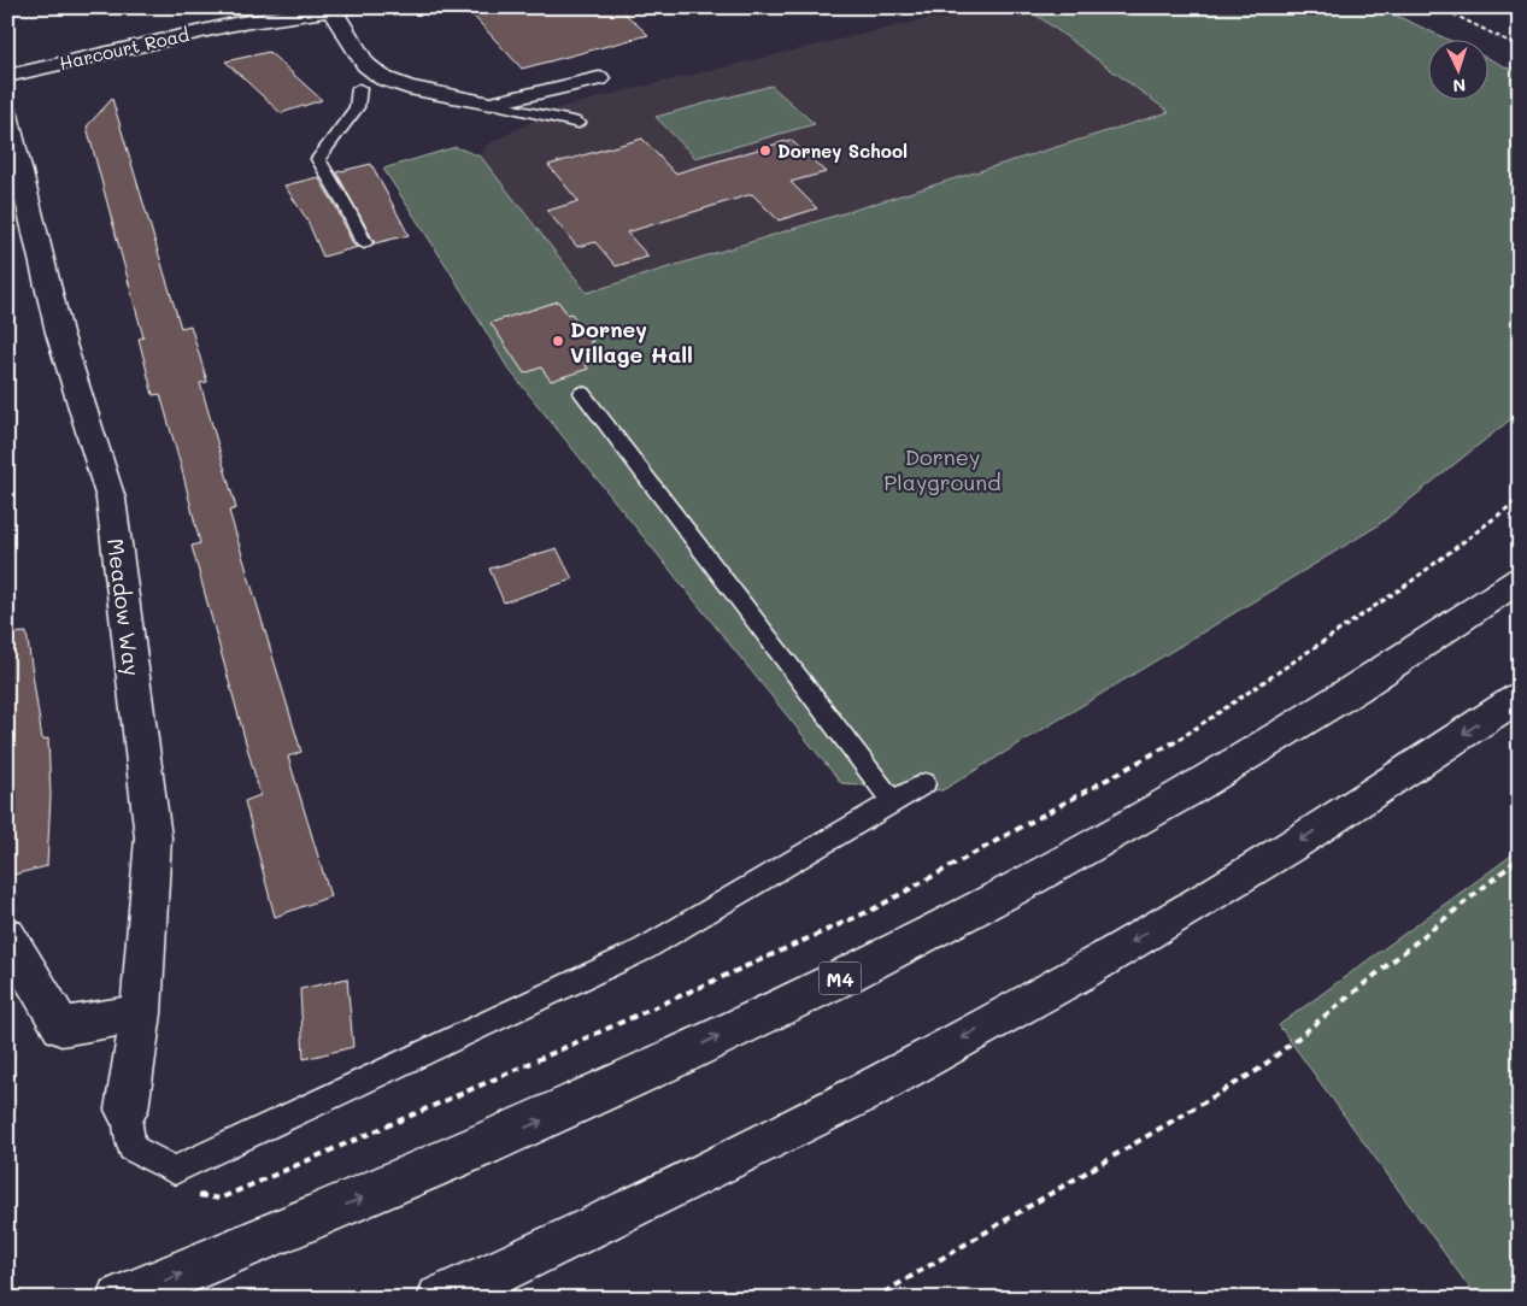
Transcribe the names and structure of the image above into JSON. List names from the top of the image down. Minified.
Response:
{"streets":{"main road":["Harcourt Road","Meadow Way","M4"]},"parks":["Dorney Playground"],"places":["Dorney School","Dorney Village Hall"],"north":"bottom"}
